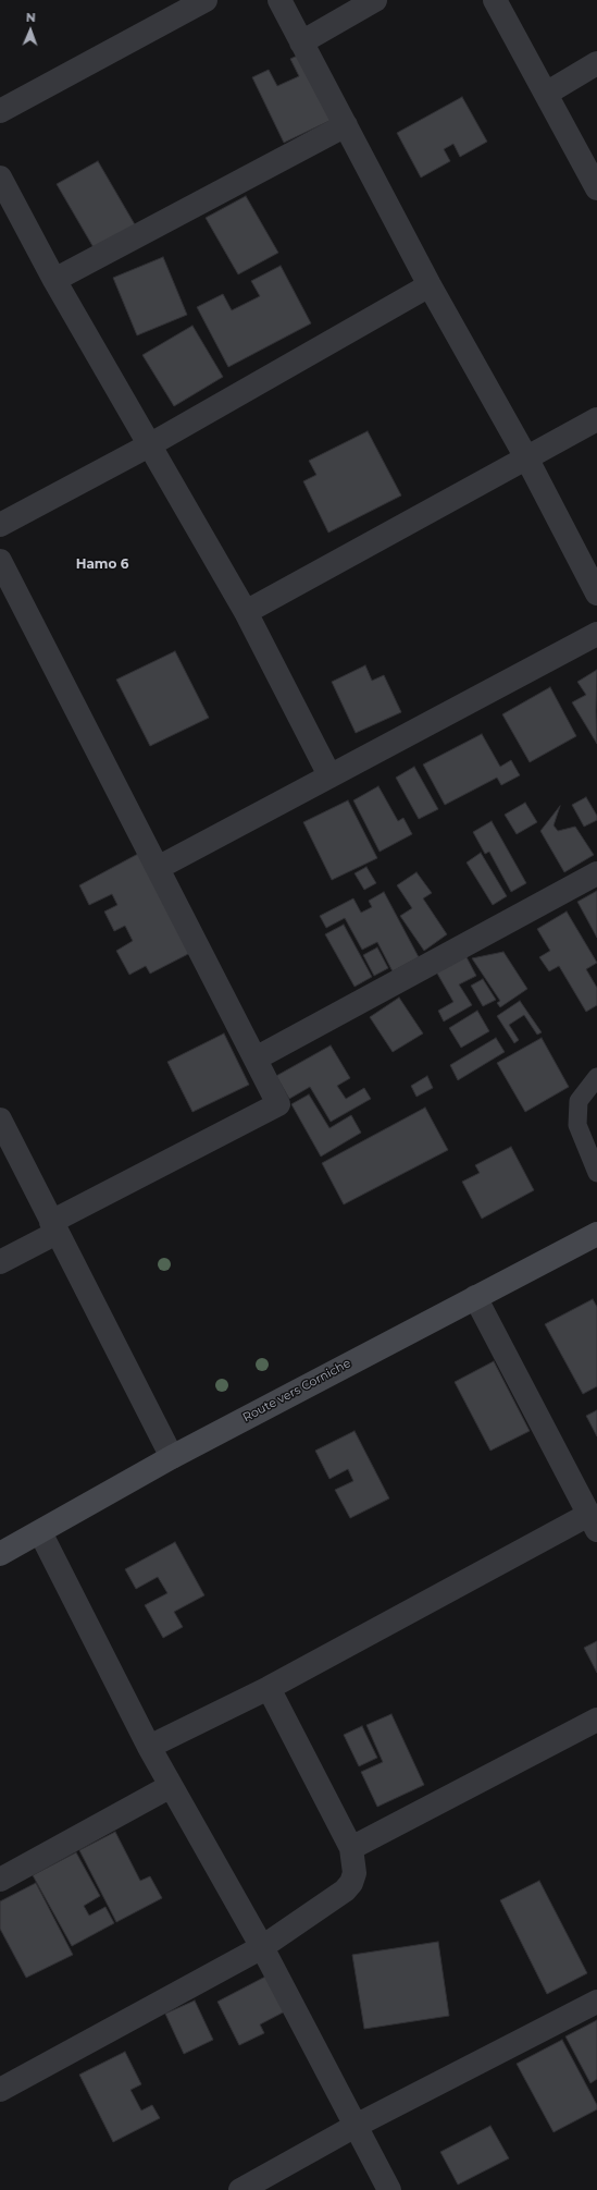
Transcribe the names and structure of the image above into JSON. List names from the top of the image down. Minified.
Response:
{"streets":{"main road":["Route vers Corniche"]},"districts":["Hamo 6"],"north":"top"}
